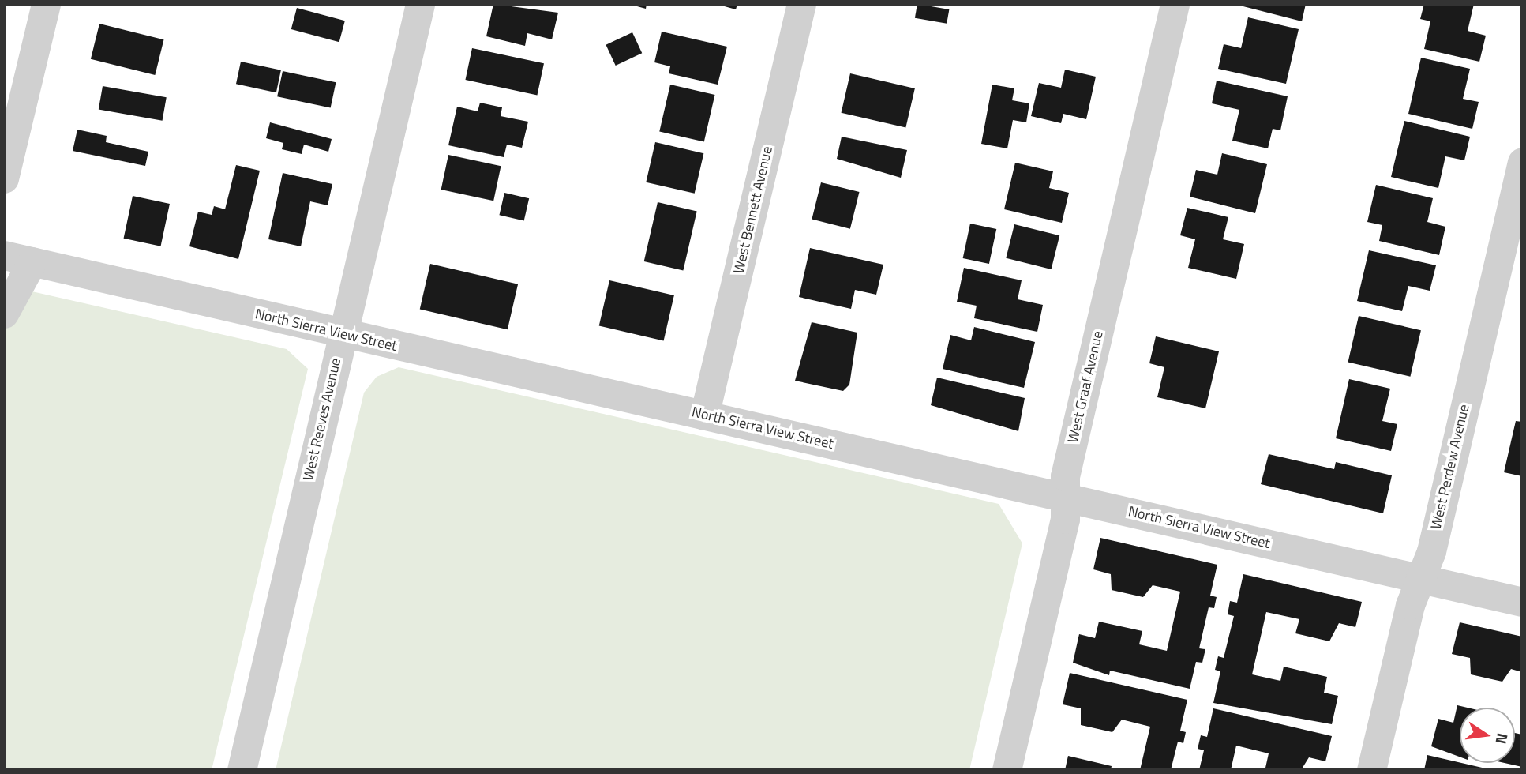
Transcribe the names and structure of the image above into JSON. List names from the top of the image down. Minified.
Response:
{"streets":{"street":["West Bennett Avenue","North Sierra View Street","West Graaf Avenue","West Reeves Avenue","West Perdew Avenue"]},"crossings":[["West Bennett Avenue","North Sierra View Street"],["North Sierra View Street","West Graaf Avenue"],["North Sierra View Street","West Reeves Avenue"],["North Sierra View Street","West Perdew Avenue"]],"north":"right"}
